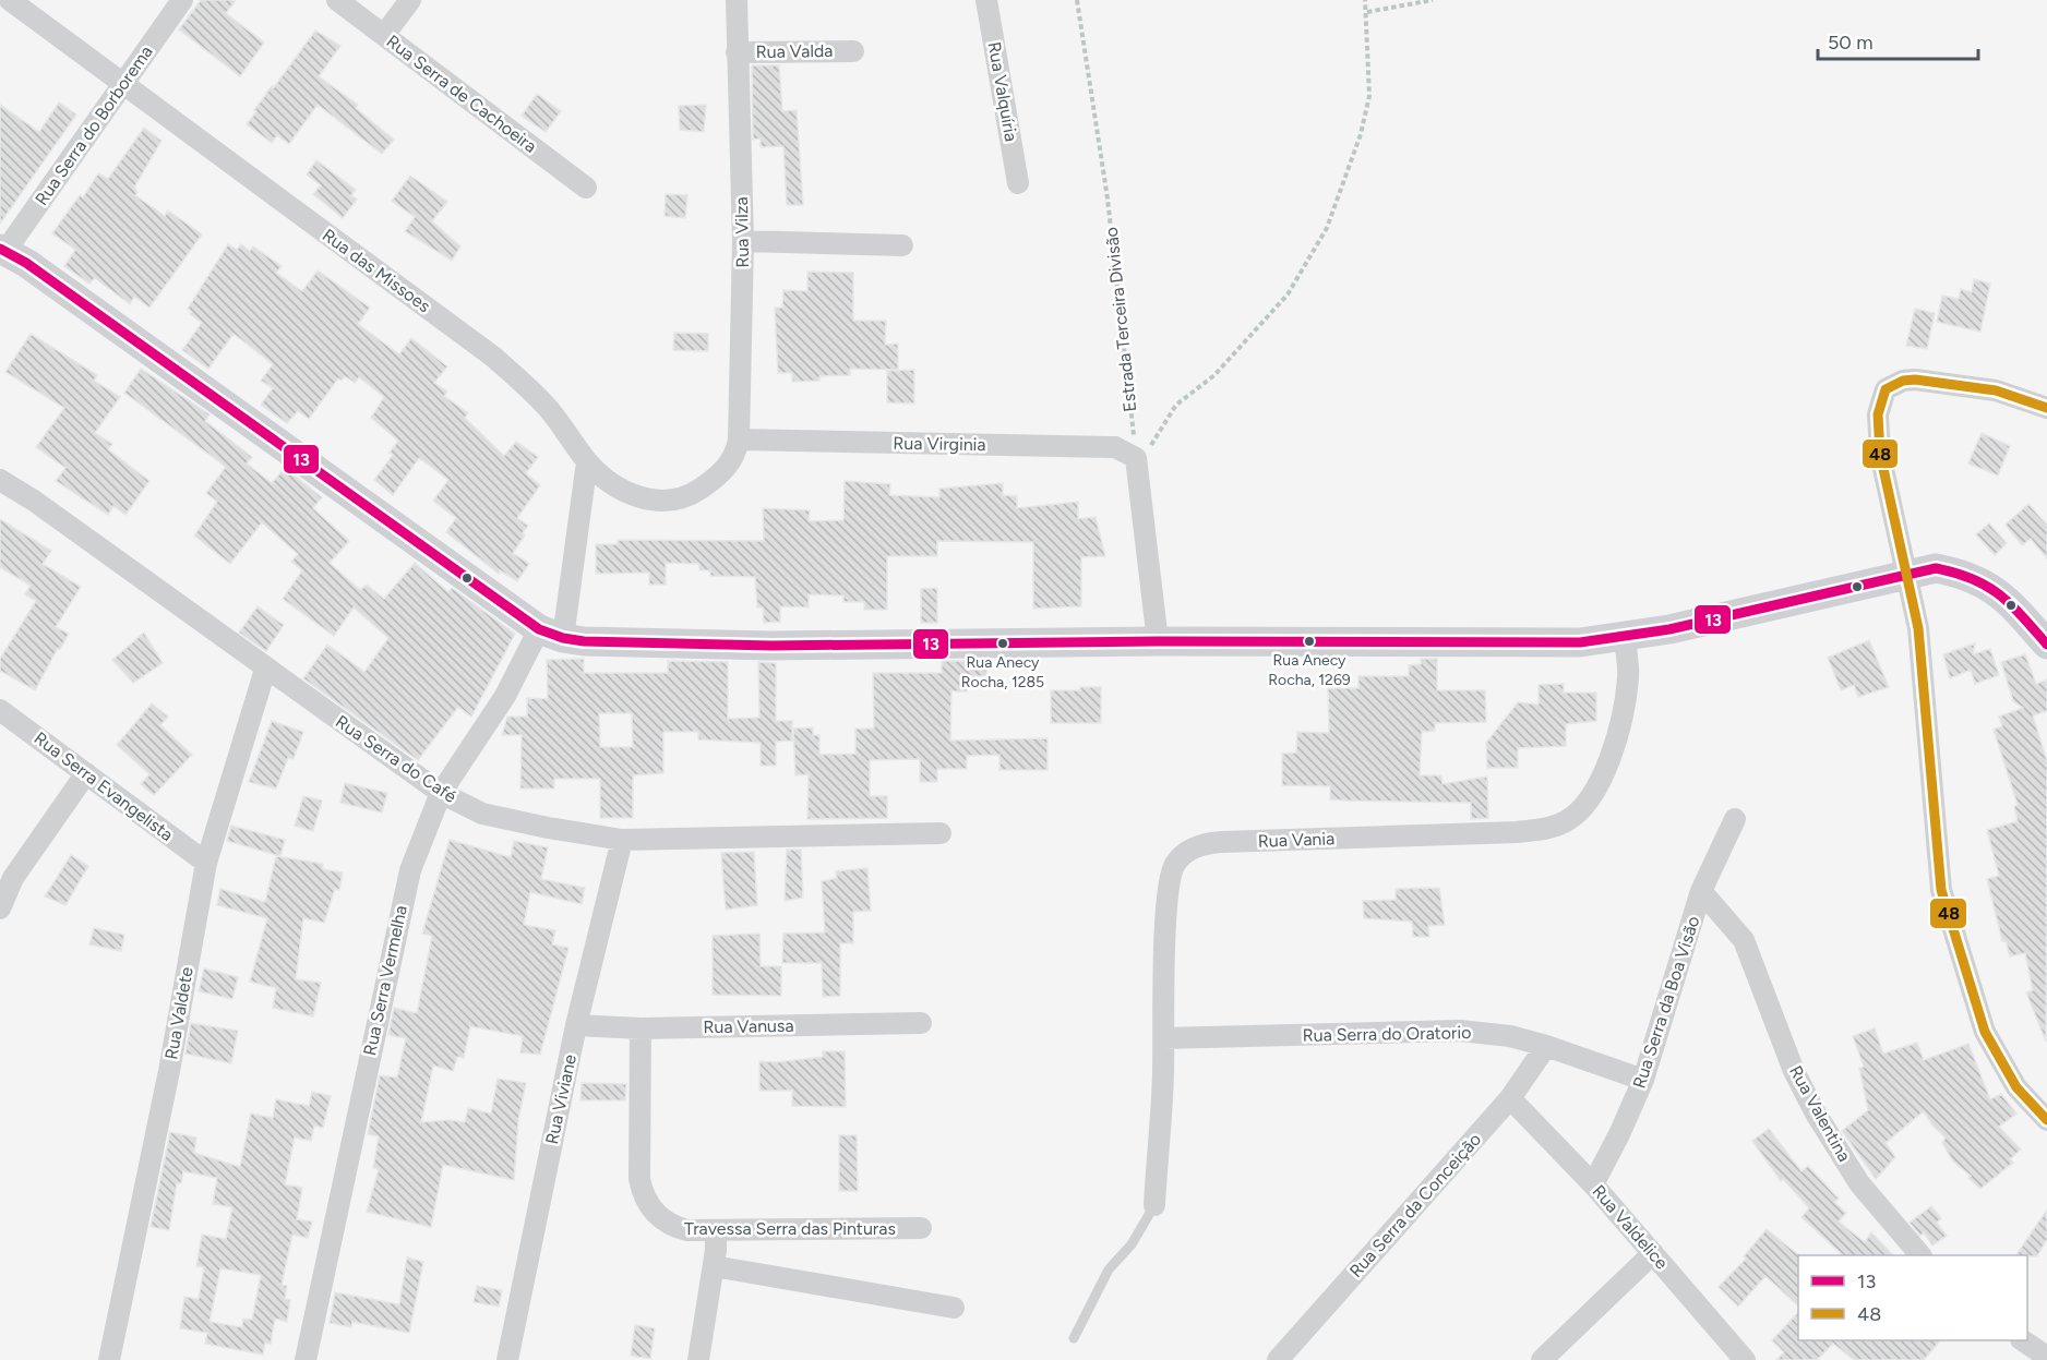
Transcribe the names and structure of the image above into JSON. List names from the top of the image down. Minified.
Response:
{"streets":{"street":["Rua Valda","Rua Valquíria","Rua Serra de Cachoeira","Rua Serra do Borborema","Rua Vilza","Rua das Missoes","Rua Virginia","Rua Serra do Café","Rua Serra Evangelista","Rua Vania","Rua Serra Vermelha","Rua Serra da Boa Visão","Rua Valdete","Rua Vanusa","Rua Serra do Oratorio","Rua Viviane","Rua Valentina","Rua Serra da Conceição","Rua Valdelice","Travessa Serra das Pinturas"],"path":["Estrada Terceira Divisão"]},"crossings":[["Rua Valda","Rua Vilza"],["Rua Serra do Borborema","Rua das Missoes"],["Rua Vilza","Rua das Missoes"],["Rua Vilza","Rua Virginia"],["Rua das Missoes","Rua Serra Vermelha"],["Estrada Terceira Divisão","Rua Virginia"],["Rua Serra do Café","Rua Serra Vermelha"],["Rua Serra do Café","Rua Valdete"],["Rua Serra do Café","Rua Viviane"],["Rua Serra Evangelista","Rua Valdete"],["Rua Vania","Rua Serra do Oratorio"],["Rua Serra da Boa Visão","Rua Serra do Oratorio"],["Rua Serra da Boa Visão","Rua Valentina"],["Rua Serra da Boa Visão","Rua Valdelice"],["Rua Vanusa","Rua Viviane"],["Rua Vanusa","Travessa Serra das Pinturas"],["Rua Serra do Oratorio","Rua Serra da Conceição"],["Rua Serra da Conceição","Rua Valdelice"]],"places":["Rua Anecy Rocha, 1269","Rua Anecy Rocha, 1285"],"lines":["transit line 13","transit line 48"],"legend":["13","48"],"scale_bar":"50 m"}
